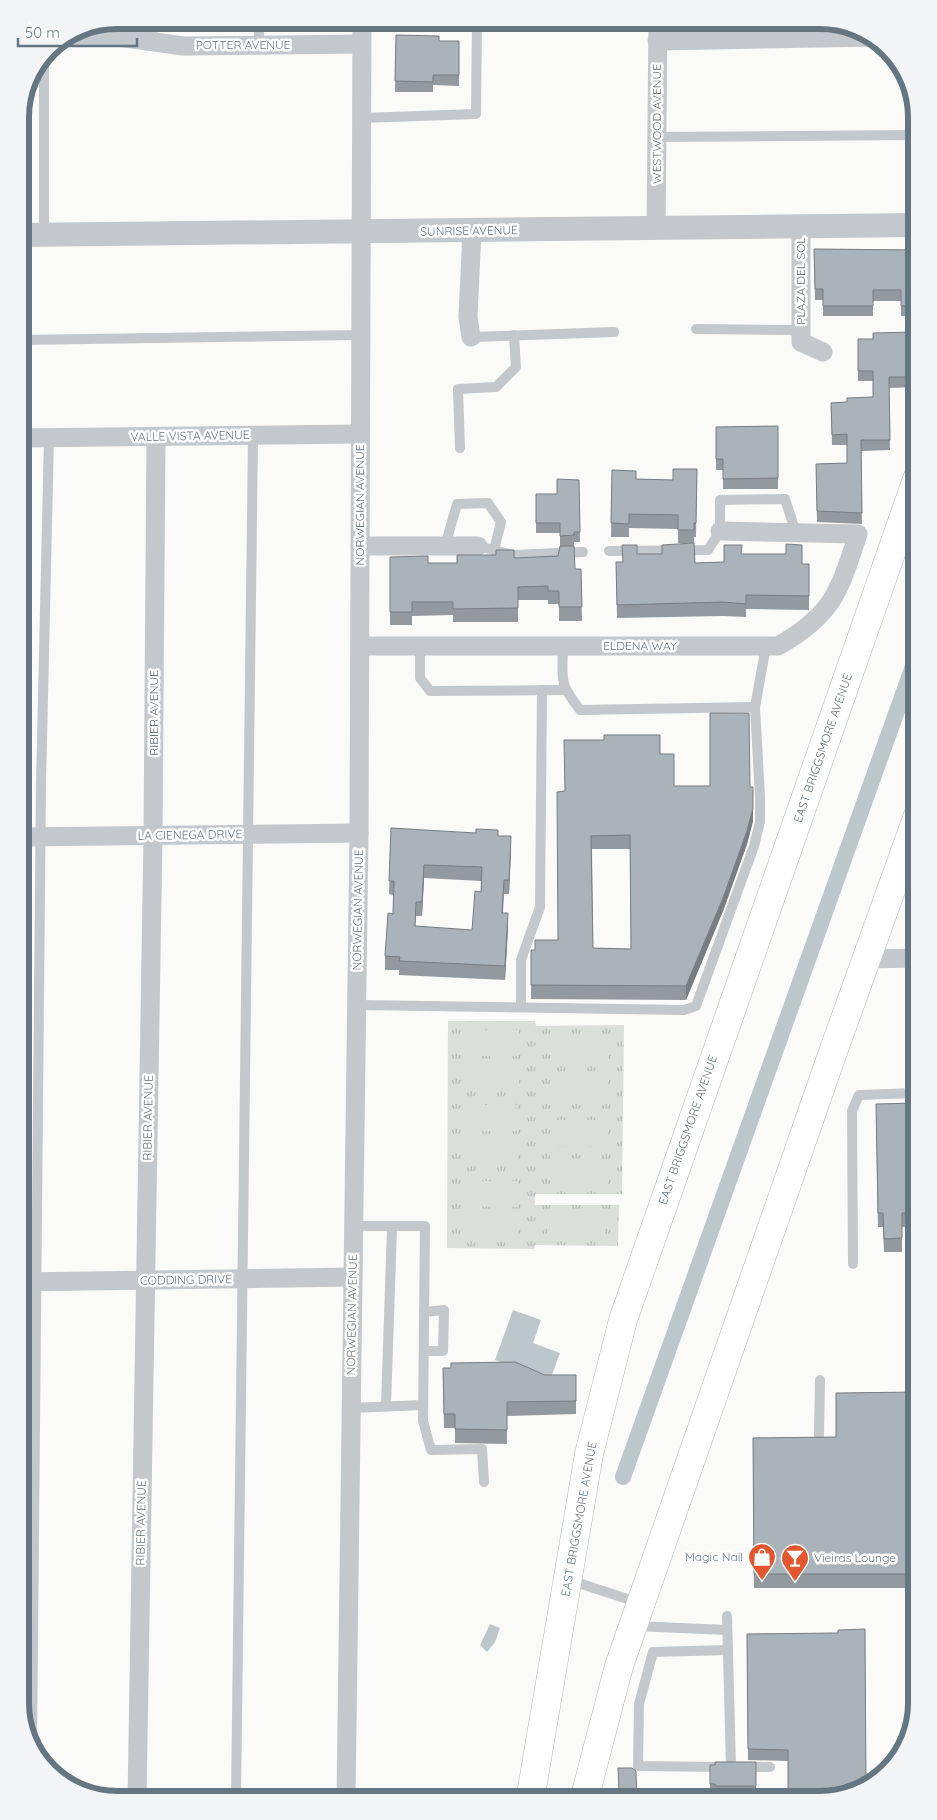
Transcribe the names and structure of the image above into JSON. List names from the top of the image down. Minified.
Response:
{"streets":{"main road":["EAST BRIGGSMORE AVENUE"],"street":["POTTER AVENUE","WESTWOOD AVENUE","SUNRISE AVENUE","PLAZA DEL SOL","VALLE VISTA AVENUE","NORWEGIAN AVENUE","ELDENA WAY","RIBIER AVENUE","LA CIENEGA DRIVE","CODDING DRIVE"]},"crossings":[["POTTER AVENUE","NORWEGIAN AVENUE"],["WESTWOOD AVENUE","SUNRISE AVENUE"],["SUNRISE AVENUE","PLAZA DEL SOL"],["SUNRISE AVENUE","NORWEGIAN AVENUE"],["VALLE VISTA AVENUE","NORWEGIAN AVENUE"],["VALLE VISTA AVENUE","RIBIER AVENUE"],["NORWEGIAN AVENUE","ELDENA WAY"],["NORWEGIAN AVENUE","LA CIENEGA DRIVE"],["NORWEGIAN AVENUE","CODDING DRIVE"],["RIBIER AVENUE","LA CIENEGA DRIVE"],["RIBIER AVENUE","CODDING DRIVE"]],"places":{"shop":["Magic Nail"],"bar":["Vieiras Lounge"]},"scale_bar":"50 m"}
